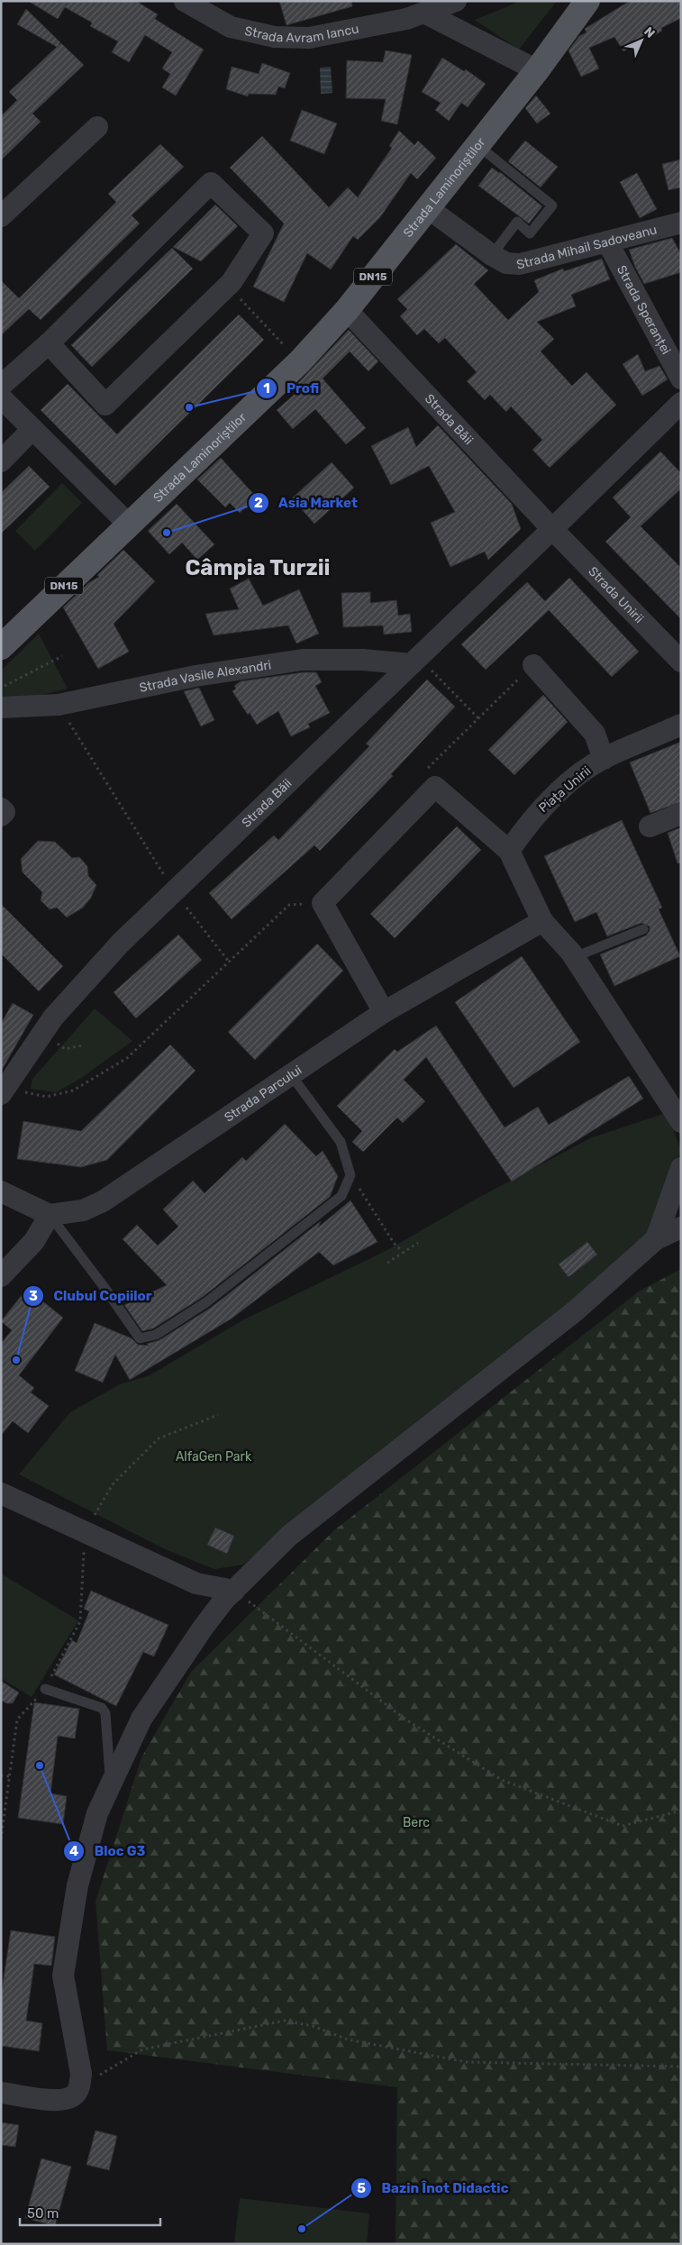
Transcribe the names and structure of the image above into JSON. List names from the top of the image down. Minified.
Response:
{"streets":{"main road":["Strada Laminoriștilor","DN15"],"street":["Strada Avram Iancu","Strada Mihail Sadoveanu","Strada Speranței","Strada Băii","Strada Unirii","Strada Vasile Alexandri","Piața Unirii","Strada Parcului"]},"crossings":[["Strada Laminoriștilor","Strada Mihail Sadoveanu"],["Strada Laminoriștilor","Strada Băii"],["Strada Mihail Sadoveanu","Strada Speranței"],["Strada Băii","Strada Unirii"],["Strada Băii","Strada Vasile Alexandri"]],"districts":["Câmpia Turzii"],"parks":["AlfaGen Park","Berc"],"places":["Profi","Asia Market","Clubul Copiilor","Bloc G3","Bazin Înot Didactic"],"scale_bar":"50 m","north":"top right"}
